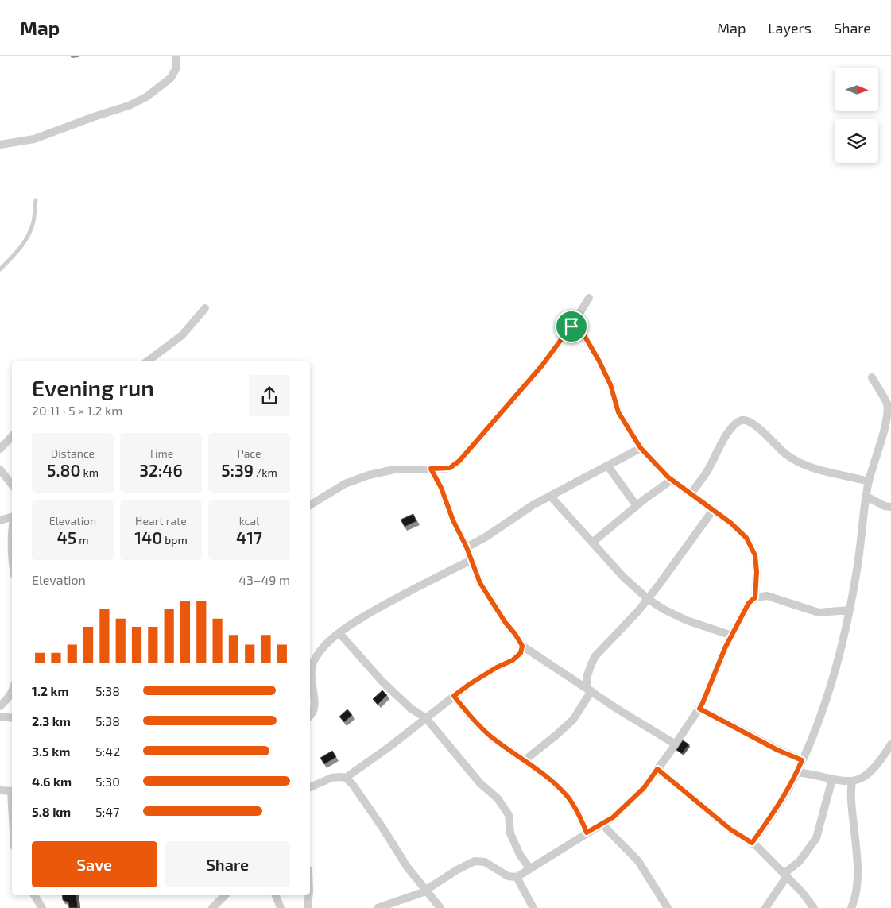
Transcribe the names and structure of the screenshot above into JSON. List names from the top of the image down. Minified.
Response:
{"north":"right","page":{"header":"Map","nav":["Map","Layers","Share"],"heading":["Evening run","20:11 · 5 × 1.2 km"],"stats":[["Distance","5.80 km"],["Time","32:46"],["Pace","5:39 /km"],["Elevation","45 m"],["Heart rate","140 bpm"],["kcal","417"]],"chart":["Elevation","43–49 m"],"list":[{"name":"1.2 km","note":"5:38"},{"name":"2.3 km","note":"5:38"},{"name":"3.5 km","note":"5:42"},{"name":"4.6 km","note":"5:30"},{"name":"5.8 km","note":"5:47"}],"buttons":["Save","Share"]}}
